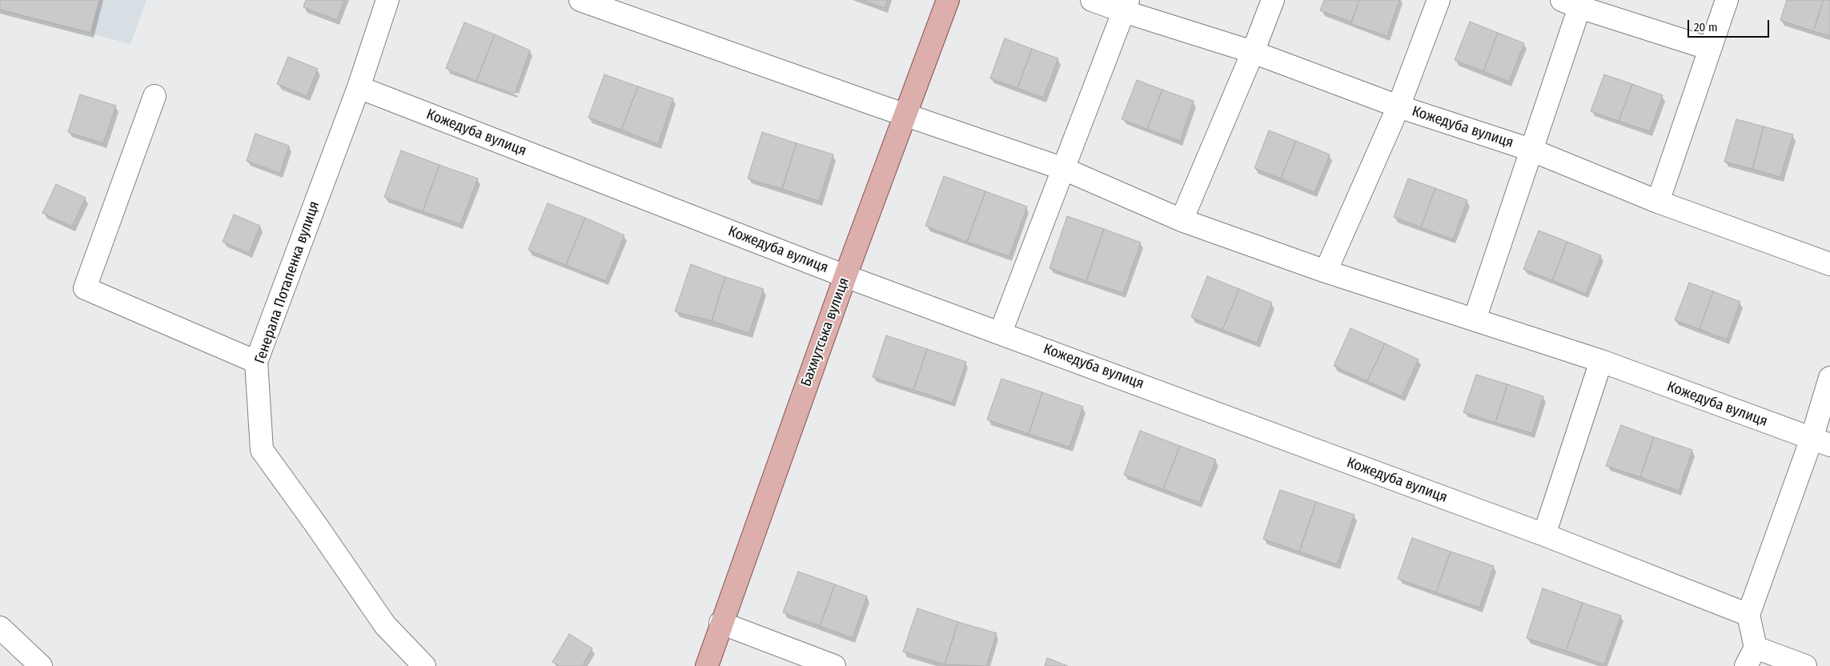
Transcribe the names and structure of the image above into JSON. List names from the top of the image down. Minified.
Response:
{"streets":{"main road":["Бахмутська вулиця"],"street":["Кожедуба вулиця","Генерала Потапенка вулиця"]},"crossings":[["Кожедуба вулиця","Генерала Потапенка вулиця"],["Кожедуба вулиця","Бахмутська вулиця"]],"scale_bar":"20 m"}
